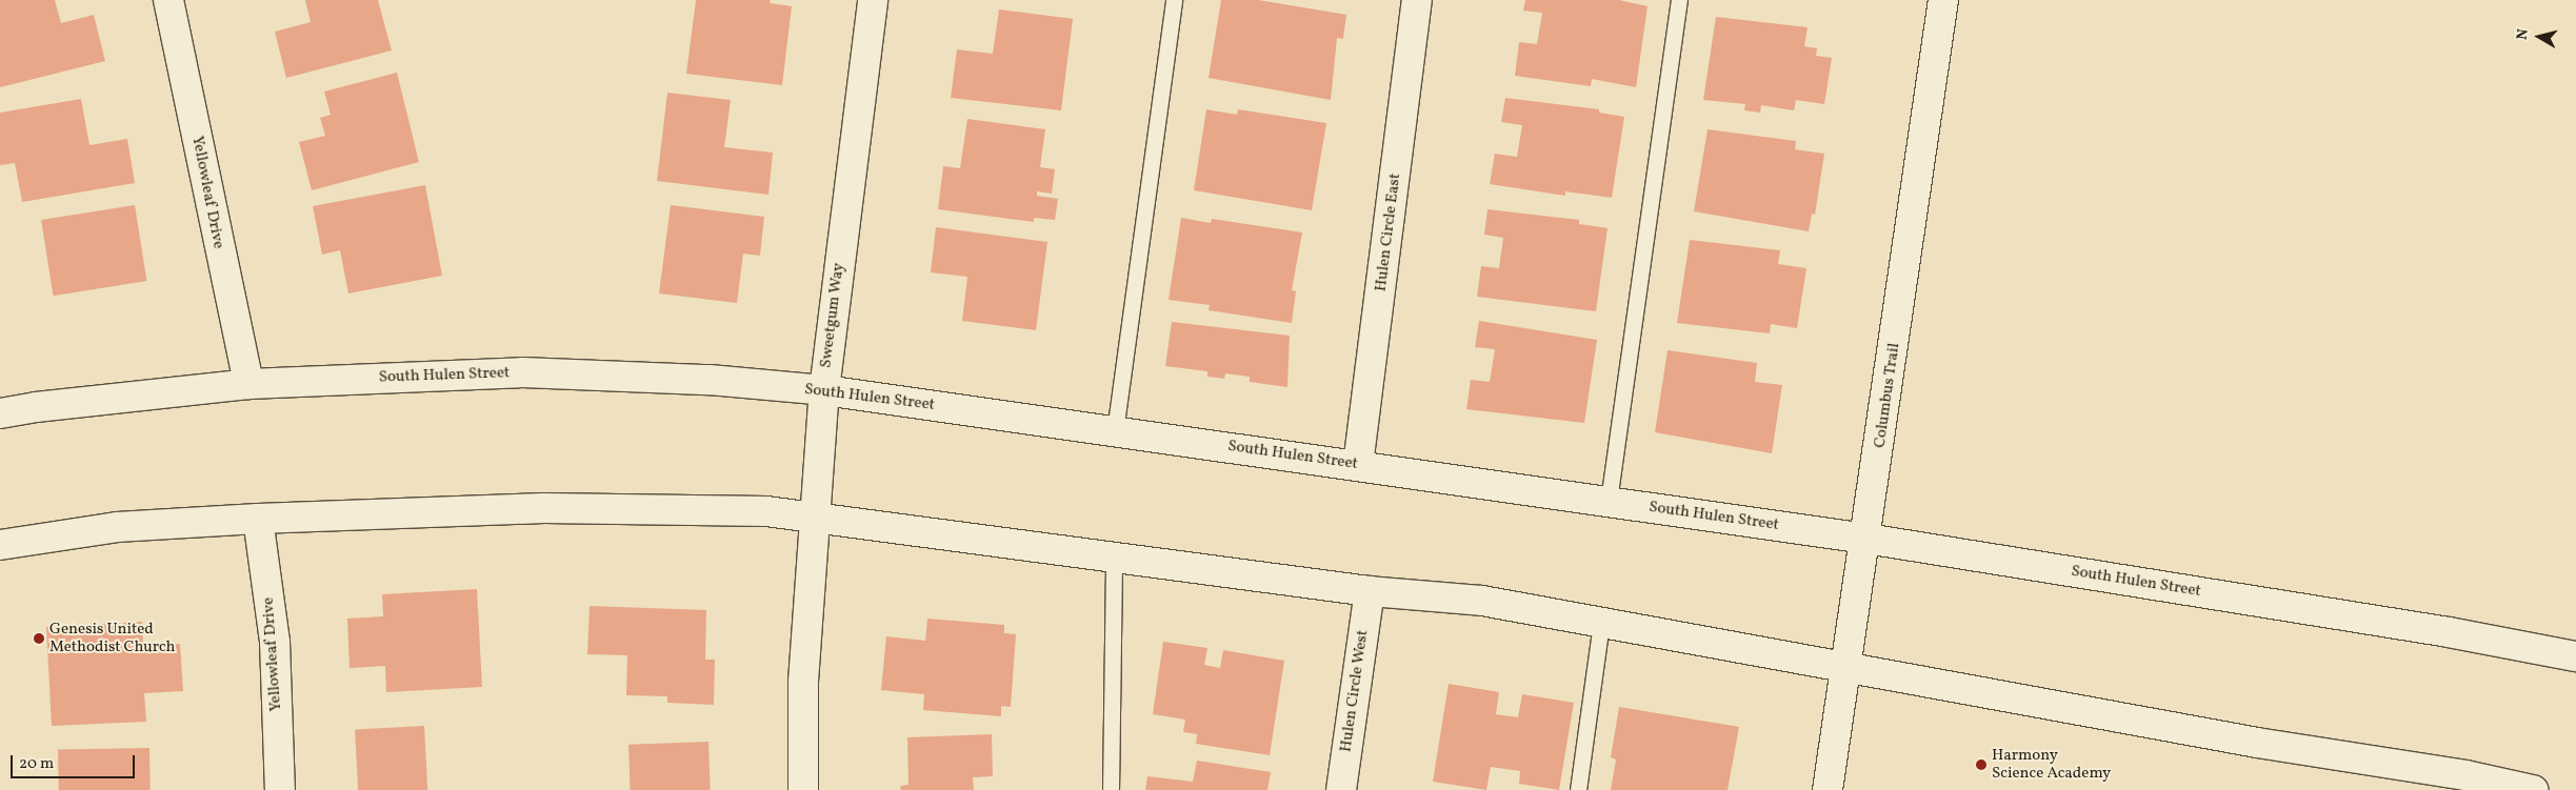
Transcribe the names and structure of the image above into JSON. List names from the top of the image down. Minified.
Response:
{"streets":{"main road":["Yellowleaf Drive","Hulen Circle East","Sweetgum Way","South Hulen Street","Columbus Trail","Hulen Circle West"]},"crossings":[["Yellowleaf Drive","South Hulen Street"],["Hulen Circle East","South Hulen Street"],["Sweetgum Way","South Hulen Street"],["South Hulen Street","Columbus Trail"]],"places":["Genesis United Methodist Church","Harmony Science Academy"],"scale_bar":"20 m","north":"left"}
